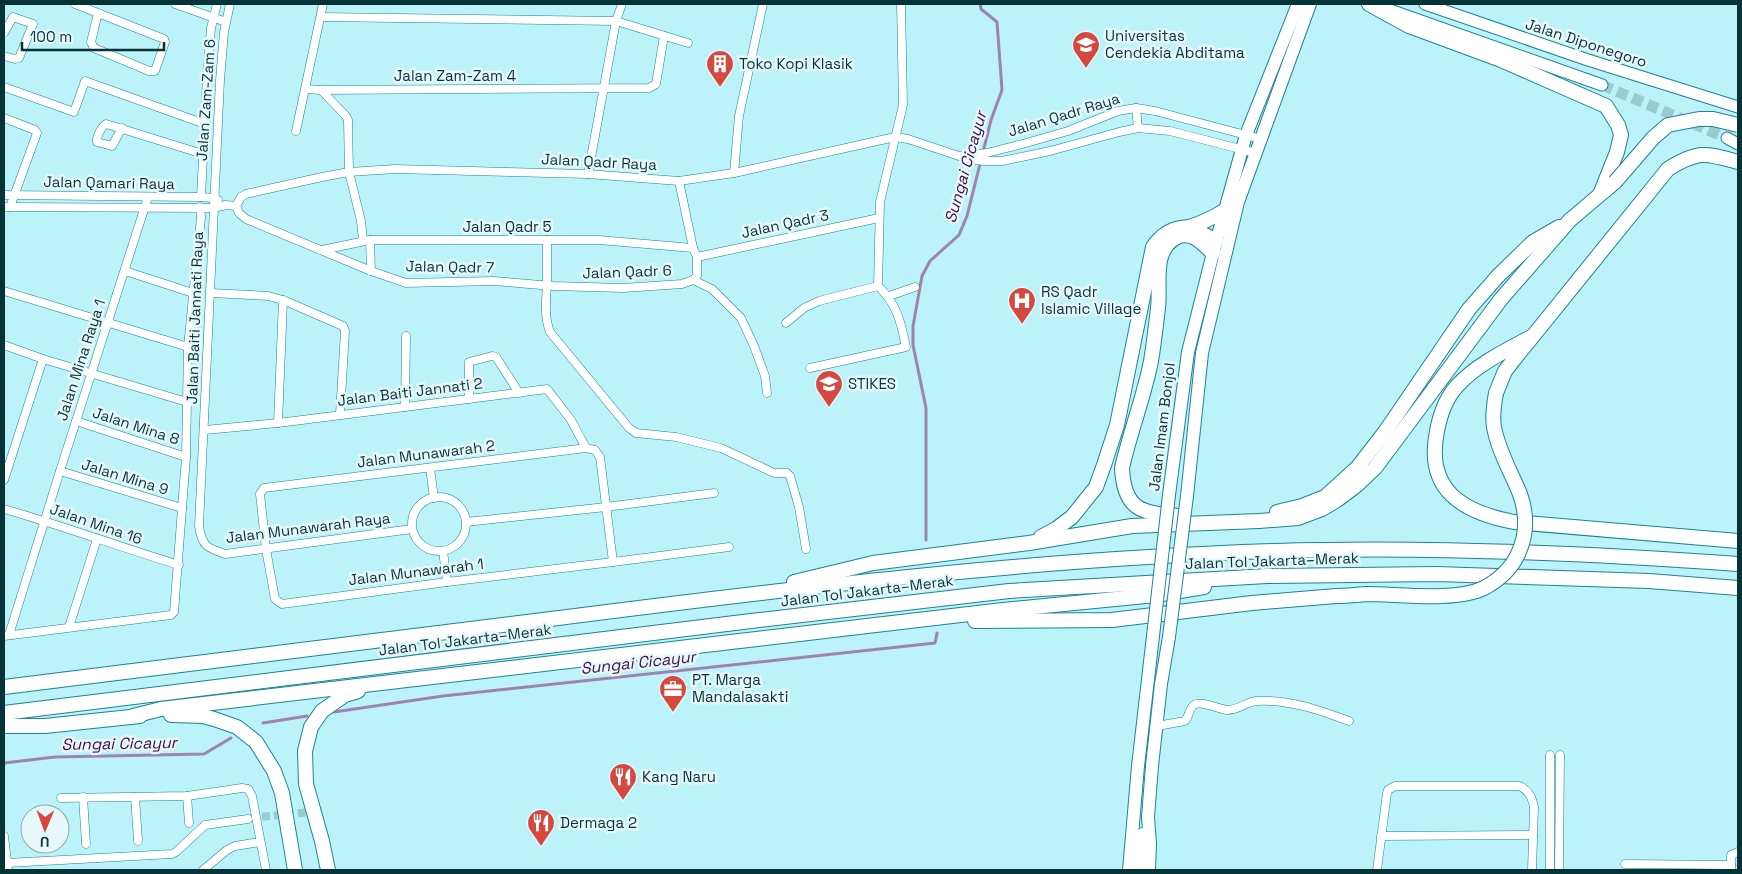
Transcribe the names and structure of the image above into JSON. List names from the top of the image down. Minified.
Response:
{"streets":{"highway":["Jalan Tol Jakarta–Merak"],"main road":["Jalan Imam Bonjol"],"street":["Jalan Diponegoro","Jalan Zam-Zam 4","Jalan Zam-Zam 6","Jalan Qadr Raya","Jalan Qamari Raya","Jalan Qadr 3","Jalan Qadr 5","Jalan Qadr 7","Jalan Qadr 6","Jalan Baiti Jannati Raya","Jalan Mina Raya 1","Jalan Baiti Jannati 2","Jalan Mina 8","Jalan Munawarah 2","Jalan Mina 9","Jalan Mina 16","Jalan Munawarah Raya","Jalan Munawarah 1"]},"crossings":[["Jalan Zam-Zam 6","Jalan Qamari Raya"],["Jalan Zam-Zam 6","Jalan Baiti Jannati Raya"],["Jalan Qadr Raya","Jalan Qadr 7"],["Jalan Qadr Raya","Jalan Imam Bonjol"],["Jalan Qamari Raya","Jalan Baiti Jannati Raya"],["Jalan Qamari Raya","Jalan Mina Raya 1"],["Jalan Qadr 5","Jalan Qadr 7"],["Jalan Qadr 7","Jalan Qadr 6"],["Jalan Baiti Jannati Raya","Jalan Baiti Jannati 2"],["Jalan Baiti Jannati Raya","Jalan Munawarah Raya"],["Jalan Mina Raya 1","Jalan Mina 8"],["Jalan Mina Raya 1","Jalan Mina 9"],["Jalan Mina Raya 1","Jalan Mina 16"],["Jalan Baiti Jannati 2","Jalan Munawarah 2"],["Jalan Baiti Jannati 2","Jalan Munawarah Raya"],["Jalan Munawarah 2","Jalan Munawarah Raya"],["Jalan Munawarah 2","Jalan Munawarah 1"],["Jalan Munawarah Raya","Jalan Munawarah 1"]],"water":["Sungai Cicayur"],"places":{"school or university":["Universitas Cendekia Abditama","STIKES"],"building":["Toko Kopi Klasik"],"hospital":["RS Qadr Islamic Village"],"office":["PT. Marga Mandalasakti"],"restaurant":["Kang Naru","Dermaga 2"]},"scale_bar":"100 m","north":"bottom"}
